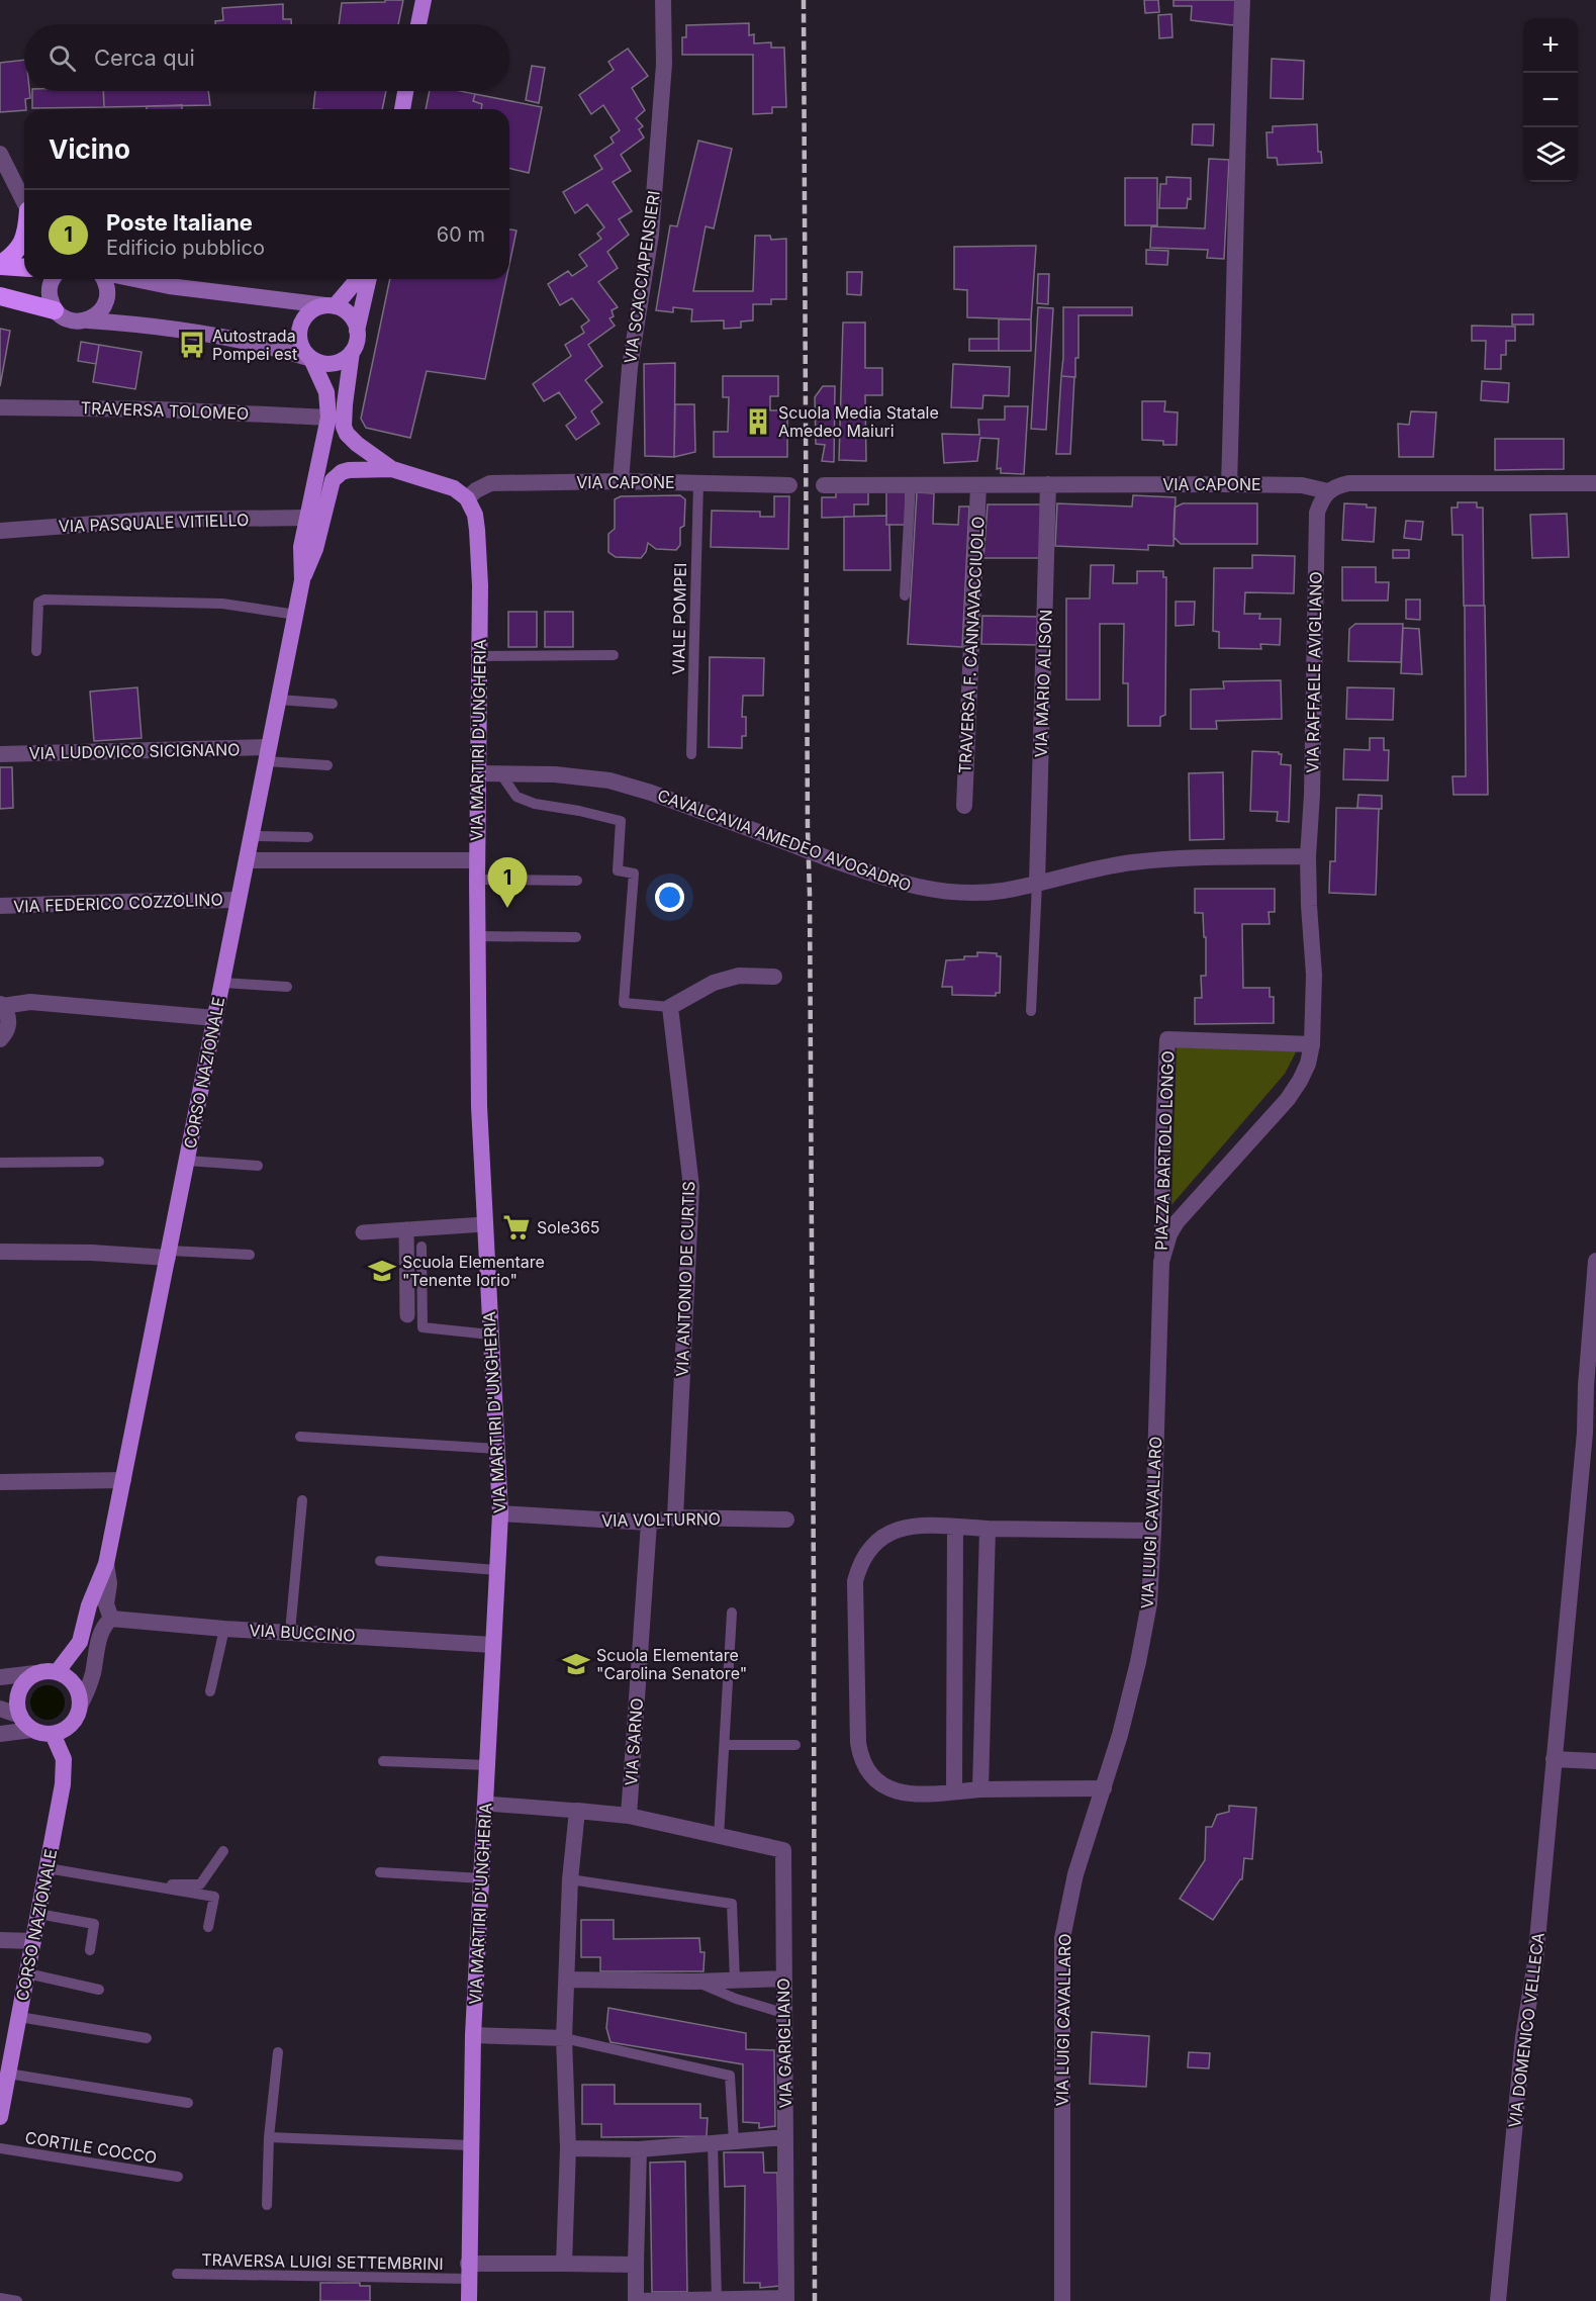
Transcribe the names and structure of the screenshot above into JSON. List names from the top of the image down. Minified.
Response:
{"streets":{"main road":["VIA MARTIRI D'UNGHERIA","CORSO NAZIONALE"],"street":["VIA SCACCIAPENSIERI","TRAVERSA TOLOMEO","VIA CAPONE","VIA PASQUALE VITIELLO","TRAVERSA F. CANNAVACCIUOLO","VIA RAFFAELE AVIGLIANO","VIA MARIO ALISON","VIA LUDOVICO SICIGNANO","CAVALCAVIA AMEDEO AVOGADRO","VIA FEDERICO COZZOLINO","PIAZZA BARTOLO LONGO","VIA ANTONIO DE CURTIS","VIA VOLTURNO","VIA LUIGI CAVALLARO","VIA BUCCINO","VIA SARNO","VIA DOMENICO VELLECA","VIA GARIGLIANO"],"lane":["VIALE POMPEI","CORTILE COCCO","TRAVERSA LUIGI SETTEMBRINI"]},"crossings":[["VIA SCACCIAPENSIERI","VIA CAPONE"],["TRAVERSA TOLOMEO","CORSO NAZIONALE"],["VIA CAPONE","VIALE POMPEI"],["VIA CAPONE","TRAVERSA F. CANNAVACCIUOLO"],["VIA CAPONE","VIA RAFFAELE AVIGLIANO"],["VIA CAPONE","VIA MARIO ALISON"],["VIA CAPONE","VIA MARTIRI D'UNGHERIA"],["VIA PASQUALE VITIELLO","CORSO NAZIONALE"],["VIA RAFFAELE AVIGLIANO","CAVALCAVIA AMEDEO AVOGADRO"],["VIA RAFFAELE AVIGLIANO","VIA LUIGI CAVALLARO"],["VIA MARIO ALISON","CAVALCAVIA AMEDEO AVOGADRO"],["VIA MARTIRI D'UNGHERIA","CAVALCAVIA AMEDEO AVOGADRO"],["VIA MARTIRI D'UNGHERIA","VIA VOLTURNO"],["VIA MARTIRI D'UNGHERIA","VIA BUCCINO"],["VIA MARTIRI D'UNGHERIA","TRAVERSA LUIGI SETTEMBRINI"],["VIA LUDOVICO SICIGNANO","CORSO NAZIONALE"],["CAVALCAVIA AMEDEO AVOGADRO","VIA LUIGI CAVALLARO"],["VIA FEDERICO COZZOLINO","CORSO NAZIONALE"],["CORSO NAZIONALE","VIA BUCCINO"],["PIAZZA BARTOLO LONGO","VIA LUIGI CAVALLARO"],["VIA ANTONIO DE CURTIS","VIA VOLTURNO"],["VIA VOLTURNO","VIA SARNO"]],"places":{"bus stop":["Autostrada Pompei est"],"building":["Scuola Media Statale Amedeo Maiuri"],"supermarket":["Sole365"],"school or university":["Scuola Elementare \"Tenente Iorio\"","Scuola Elementare \"Carolina Senatore\""]},"page":{"map_buttons":["+","−"],"search":"Cerca qui","heading":"Vicino","list":[{"mark":"1","name":"Poste Italiane","note":"Edificio pubblico","value":"60 m"}],"pins":"1"}}
